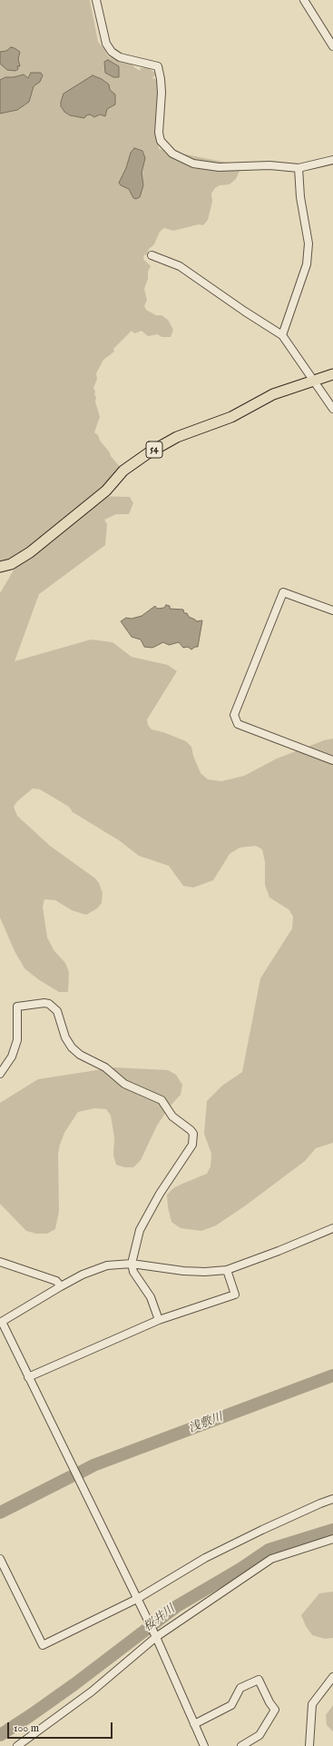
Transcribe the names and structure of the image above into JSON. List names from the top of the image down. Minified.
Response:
{"streets":{"main road":["54"]},"water":["浅敷川","桜井川"],"scale_bar":"100 m"}
